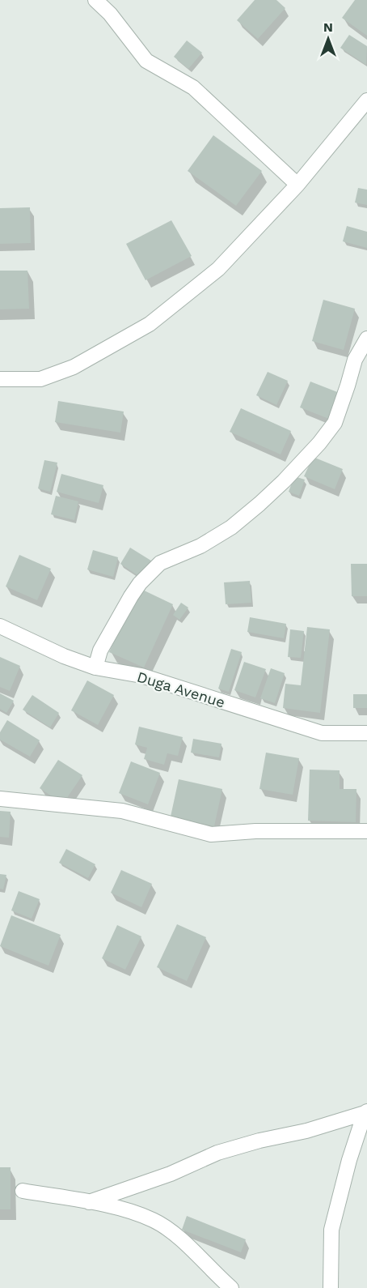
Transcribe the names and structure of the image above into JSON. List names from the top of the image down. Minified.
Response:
{"streets":{"street":["Duga Avenue"]},"north":"top"}
